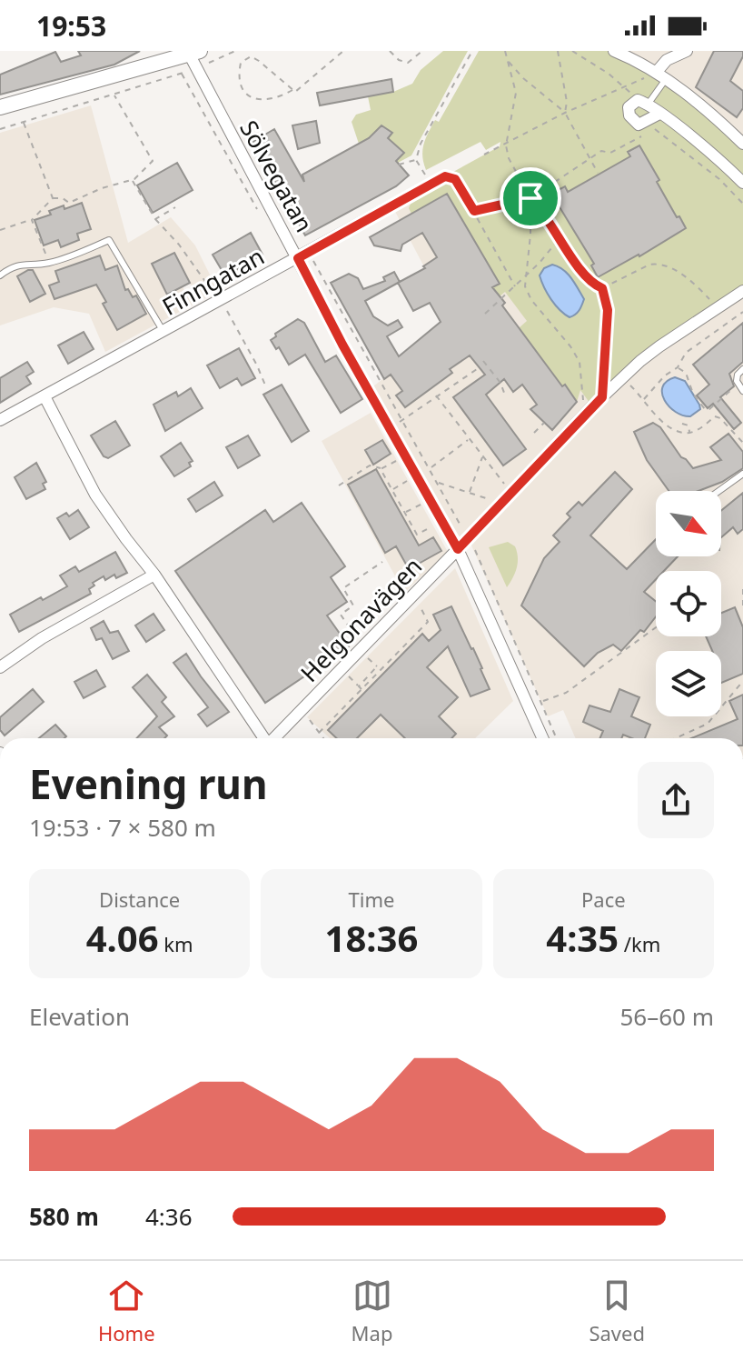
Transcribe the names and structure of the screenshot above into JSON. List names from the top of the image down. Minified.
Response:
{"streets":{"street":["Sölvegatan","Finngatan","Helgonavägen"]},"crossings":[["Sölvegatan","Finngatan"],["Sölvegatan","Helgonavägen"]],"north":"bottom right","page":{"status":"19:53","heading":["Evening run","19:53 · 7 × 580 m"],"stats":[["Distance","4.06 km"],["Time","18:36"],["Pace","4:35 /km"]],"chart":["Elevation","56–60 m"],"list":[{"name":"580 m","note":"4:36"}],"tabs":["Home","Map","Saved"]}}
